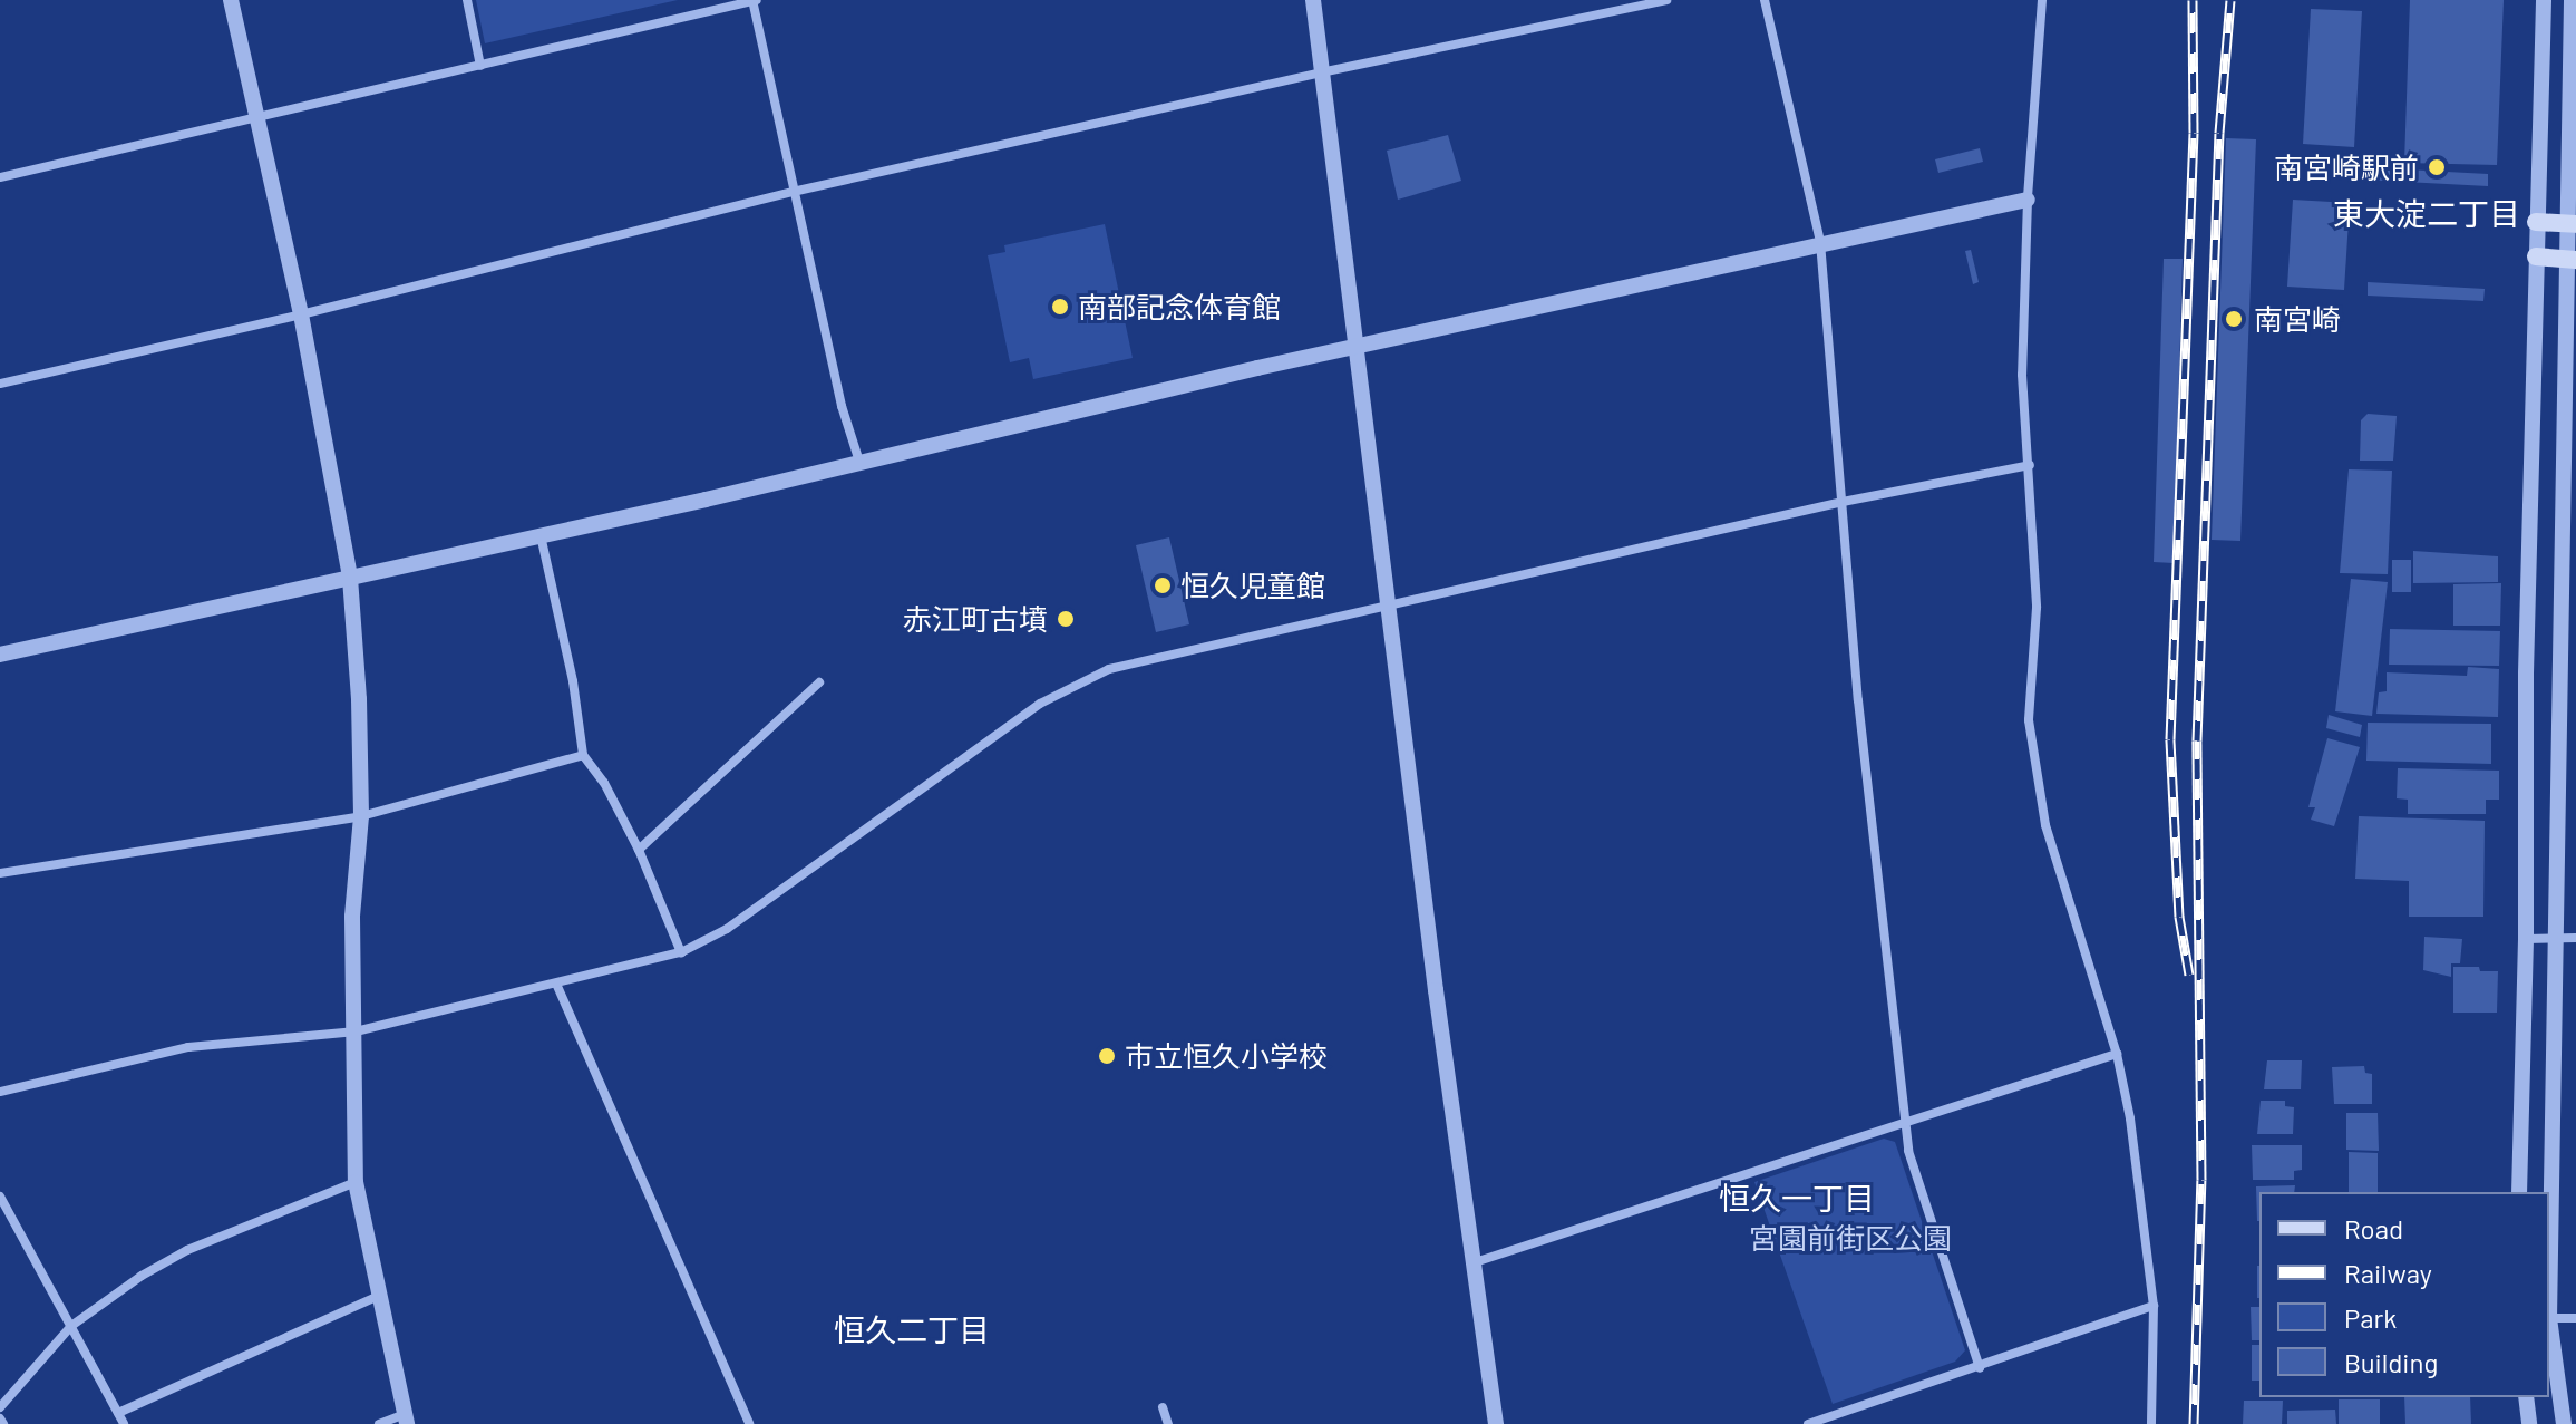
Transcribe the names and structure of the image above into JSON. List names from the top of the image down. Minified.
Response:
{"districts":["東大淀二丁目","恒久一丁目","恒久二丁目"],"parks":["宮園前街区公園"],"places":["南宮崎駅前","南部記念体育館","南宮崎","恒久児童館","赤江町古墳","市立恒久小学校"],"legend":["Road","Railway","Park","Building"]}
